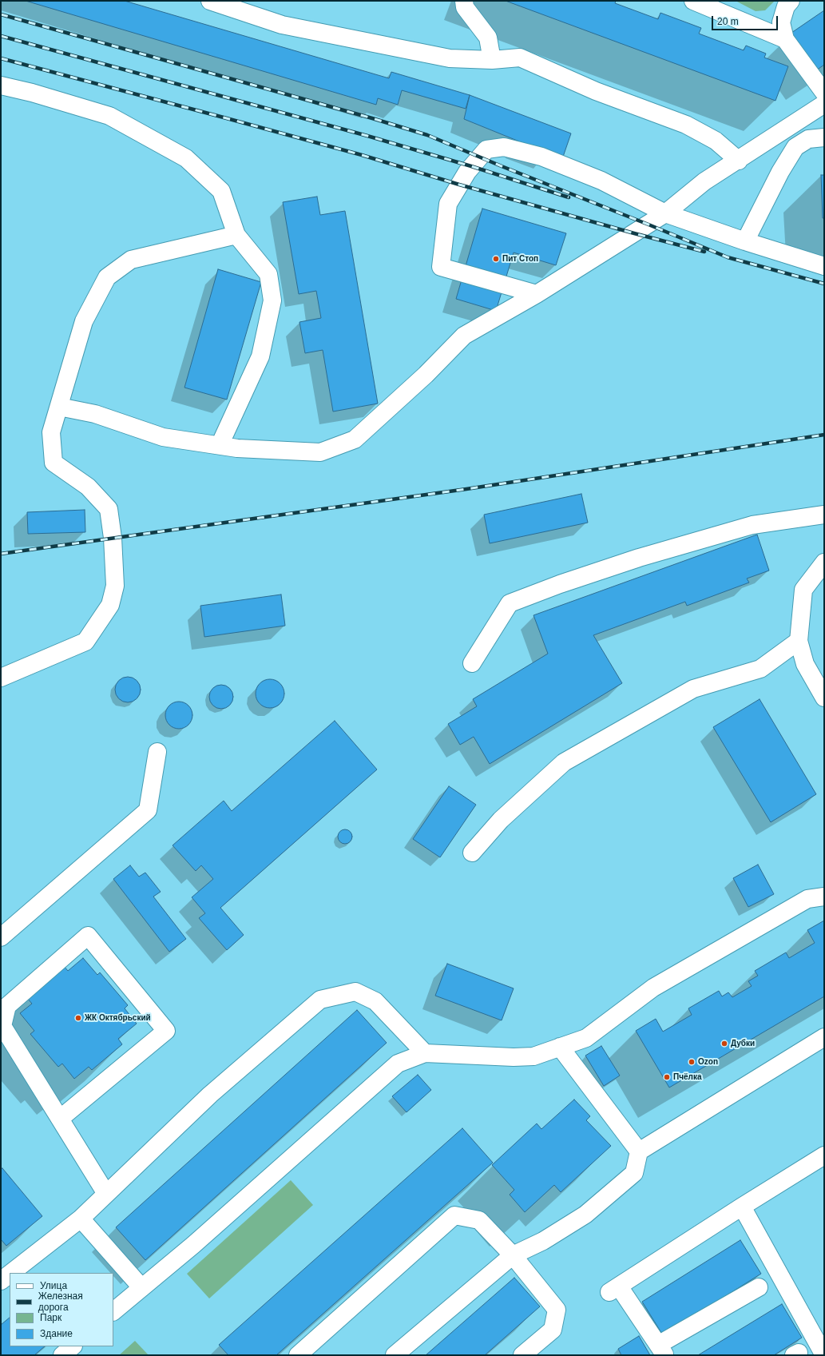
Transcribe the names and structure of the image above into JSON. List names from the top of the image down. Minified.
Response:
{"places":["Пит Стоп","ЖК Октябрьский","Дубки","Ozon","Пчёлка"],"legend":["Улица","Железная дорога","Парк","Здание"],"scale_bar":"20 m"}
